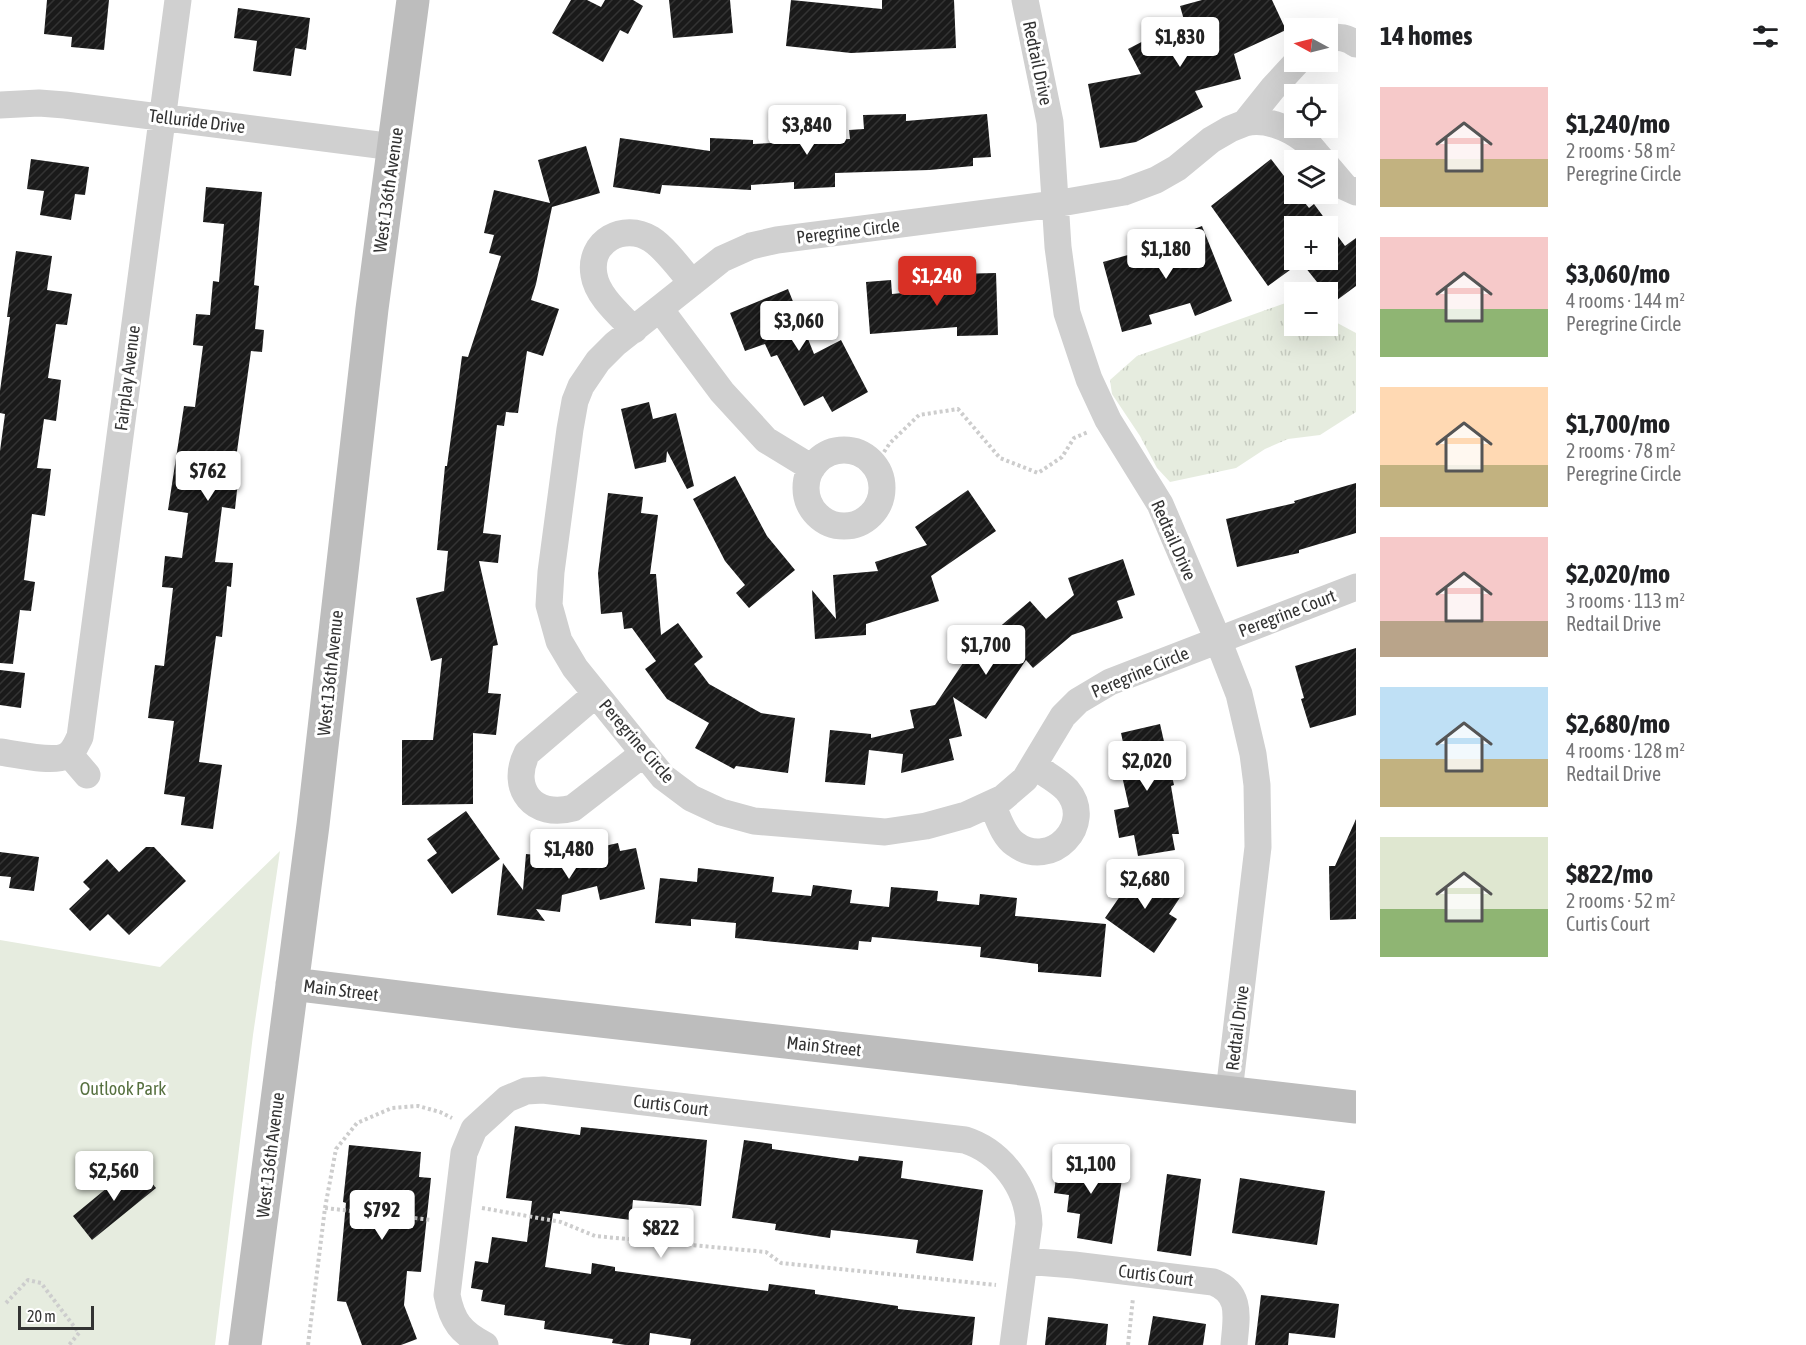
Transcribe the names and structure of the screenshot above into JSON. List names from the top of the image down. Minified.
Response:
{"streets":{"main road":["West 136th Avenue","Main Street"],"street":["Redtail Drive","Telluride Drive","Peregrine Circle","Fairplay Avenue","Peregrine Court","Curtis Court"]},"crossings":[["Redtail Drive","Peregrine Circle"],["Redtail Drive","Peregrine Court"],["Redtail Drive","Main Street"],["Telluride Drive","West 136th Avenue"],["Telluride Drive","Fairplay Avenue"],["West 136th Avenue","Main Street"],["Peregrine Circle","Peregrine Court"]],"parks":["Outlook Park"],"scale_bar":"20 m","north":"left","page":{"heading":"14 homes","price":["$1,830","$3,840","$1,180","$1,240","$3,060","$762","$1,700","$2,020","$1,480","$2,680","$1,100","$2,560","$792","$822"],"map_buttons":["+","−"],"list":[{"name":"$1,240/mo","note":"2 rooms · 58 m² · Peregrine Circle"},{"name":"$3,060/mo","note":"4 rooms · 144 m² · Peregrine Circle"},{"name":"$1,700/mo","note":"2 rooms · 78 m² · Peregrine Circle"},{"name":"$2,020/mo","note":"3 rooms · 113 m² · Redtail Drive"},{"name":"$2,680/mo","note":"4 rooms · 128 m² · Redtail Drive"},{"name":"$822/mo","note":"2 rooms · 52 m² · Curtis Court"}],"scale":"20 m"}}
